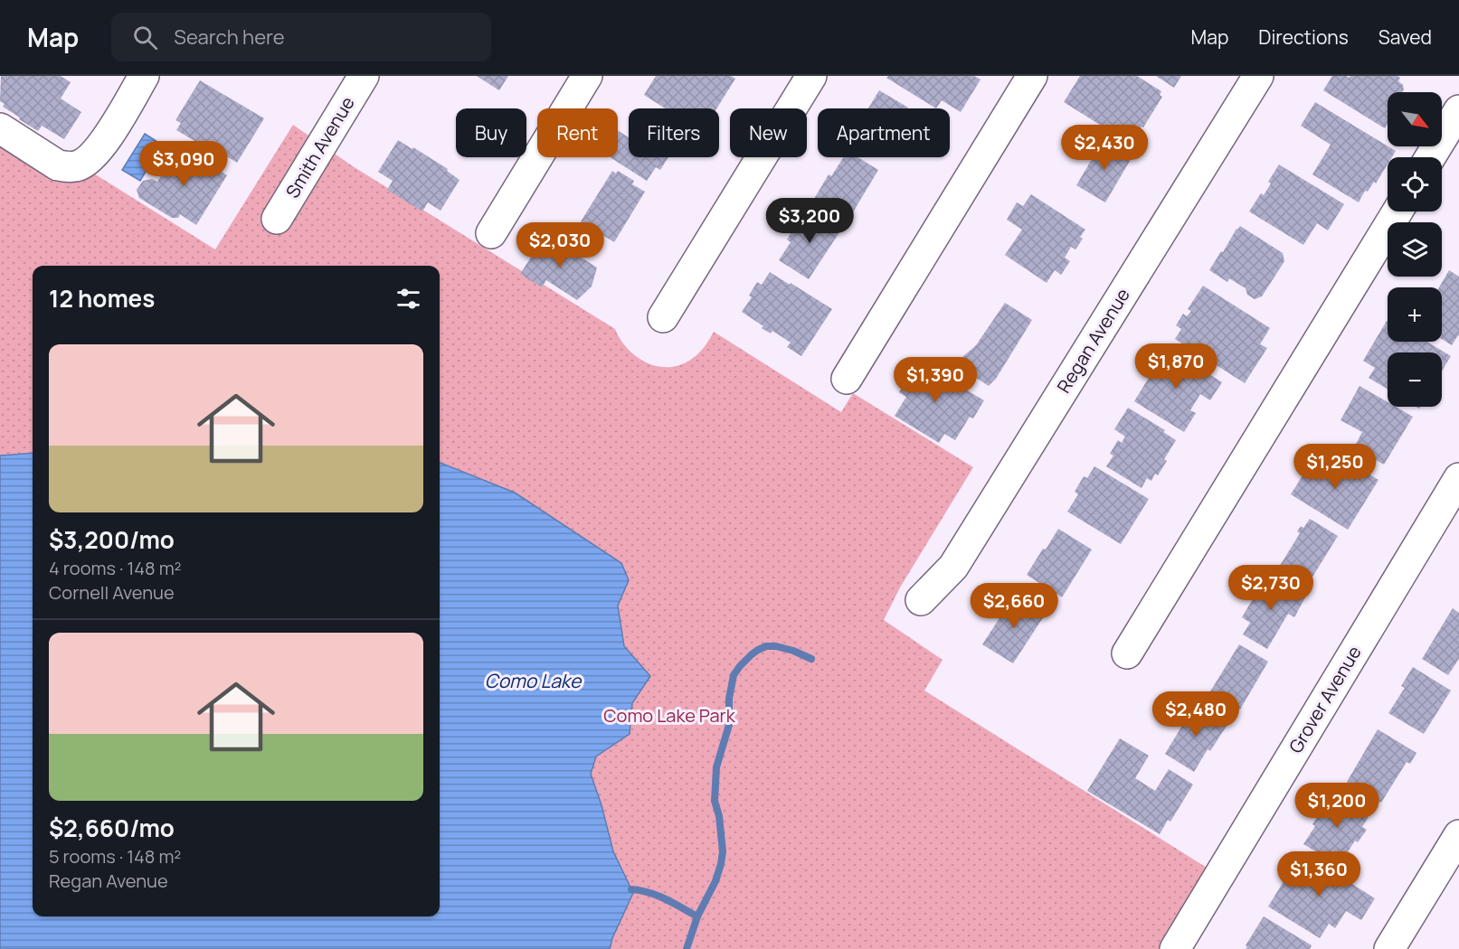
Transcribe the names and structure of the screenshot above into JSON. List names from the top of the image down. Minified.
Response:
{"streets":{"street":["Smith Avenue","Regan Avenue","Grover Avenue"]},"water":["Como Lake"],"parks":["Como Lake Park"],"north":"bottom right","page":{"header":"Map","search":"Search here","nav":["Map","Directions","Saved"],"map_buttons":["+","−"],"chip":["Buy","Rent","Filters","New","Apartment"],"price":["$2,430","$3,090","$3,200","$2,030","$1,870","$1,390","$1,250","$2,730","$2,660","$2,480","$1,200","$1,360"],"heading":"12 homes","list":[{"name":"$3,200/mo","note":"4 rooms · 148 m² · Cornell Avenue"},{"name":"$2,660/mo","note":"5 rooms · 148 m² · Regan Avenue"}]}}
